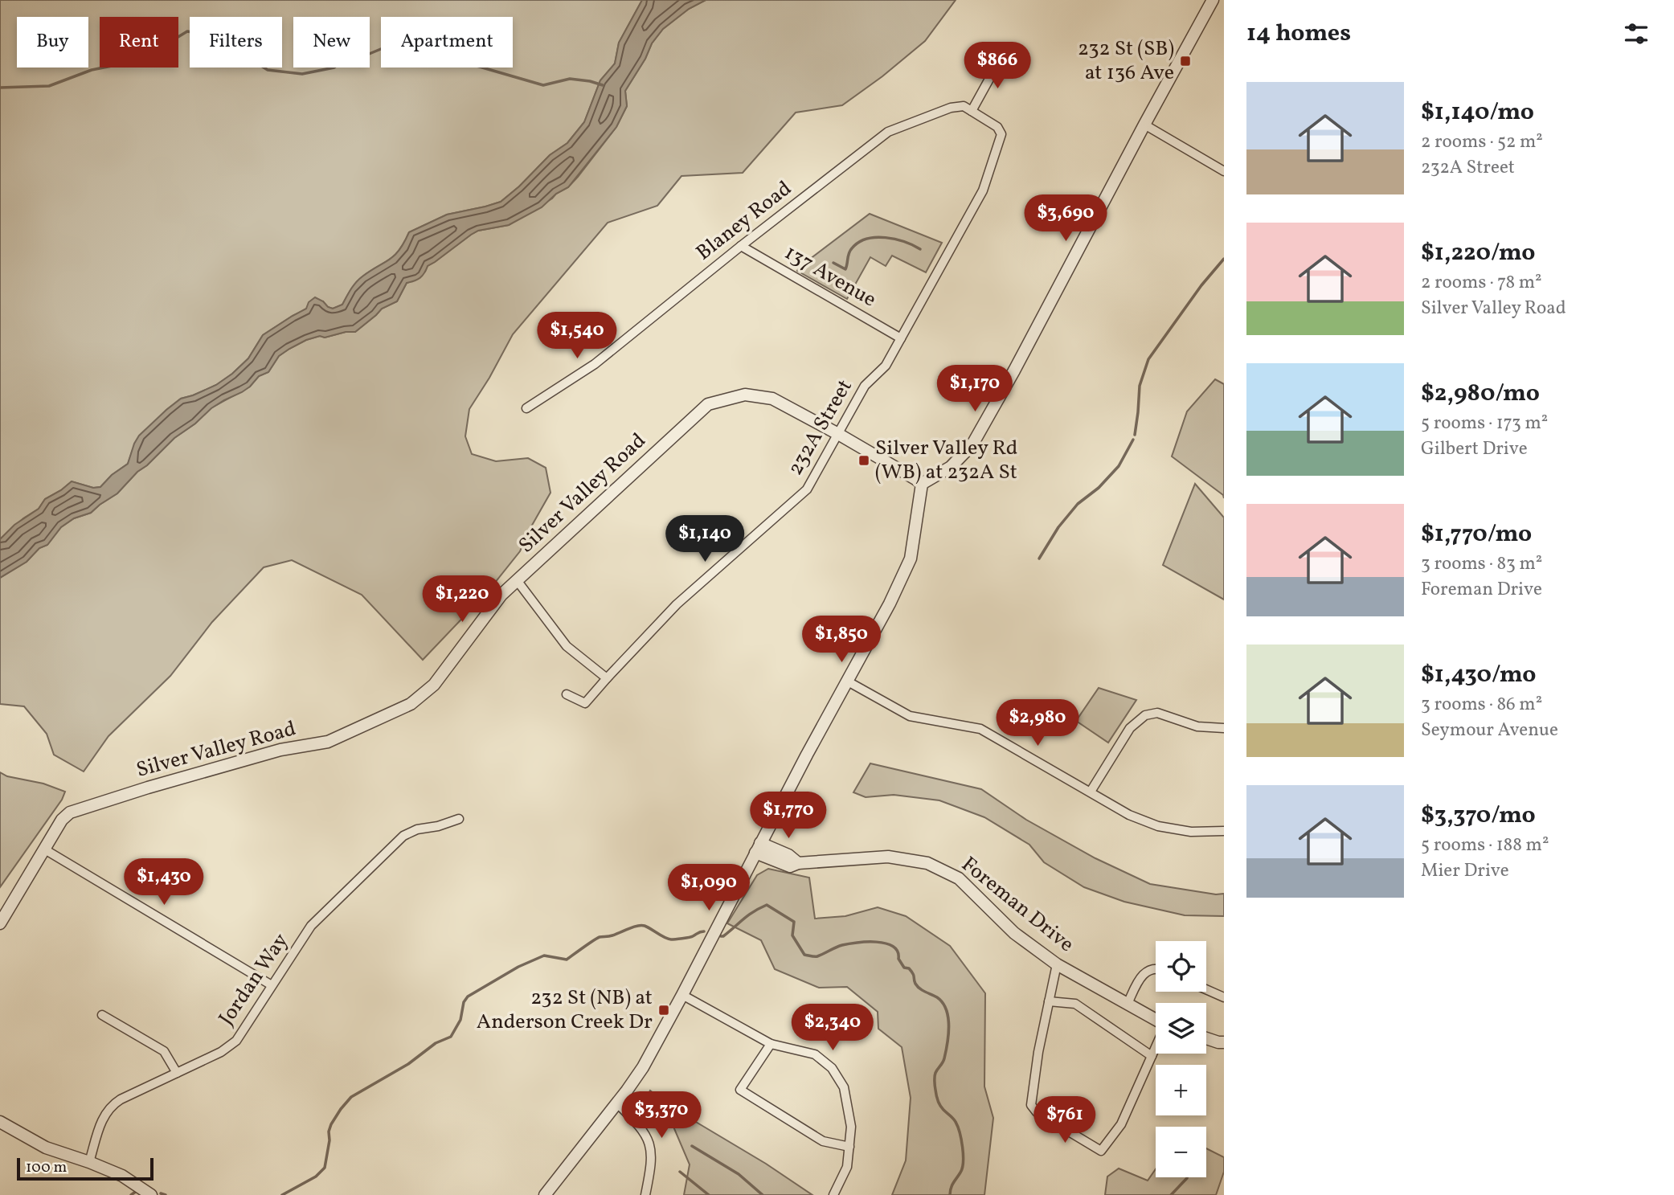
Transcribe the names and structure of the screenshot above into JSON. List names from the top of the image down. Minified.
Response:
{"streets":{"street":["Blaney Road","137 Avenue","232A Street","Silver Valley Road","Foreman Drive","Jordan Way"]},"crossings":[["Blaney Road","137 Avenue"],["Blaney Road","232A Street"],["137 Avenue","232A Street"],["232A Street","Silver Valley Road"]],"places":{"transit":["232 St (SB) at 136 Ave","Silver Valley Rd (WB) at 232A St","232 St (NB) at Anderson Creek Dr"]},"scale_bar":"100 m","page":{"heading":"14 homes","chip":["Buy","Rent","Filters","New","Apartment"],"price":["$866","$3,690","$1,540","$1,170","$1,140","$1,220","$1,850","$2,980","$1,770","$1,430","$1,090","$2,340","$3,370","$761"],"list":[{"name":"$1,140/mo","note":"2 rooms · 52 m² · 232A Street"},{"name":"$1,220/mo","note":"2 rooms · 78 m² · Silver Valley Road"},{"name":"$2,980/mo","note":"5 rooms · 173 m² · Gilbert Drive"},{"name":"$1,770/mo","note":"3 rooms · 83 m² · Foreman Drive"},{"name":"$1,430/mo","note":"3 rooms · 86 m² · Seymour Avenue"},{"name":"$3,370/mo","note":"5 rooms · 188 m² · Mier Drive"}],"map_buttons":["+","−"],"scale":"100 m"}}
